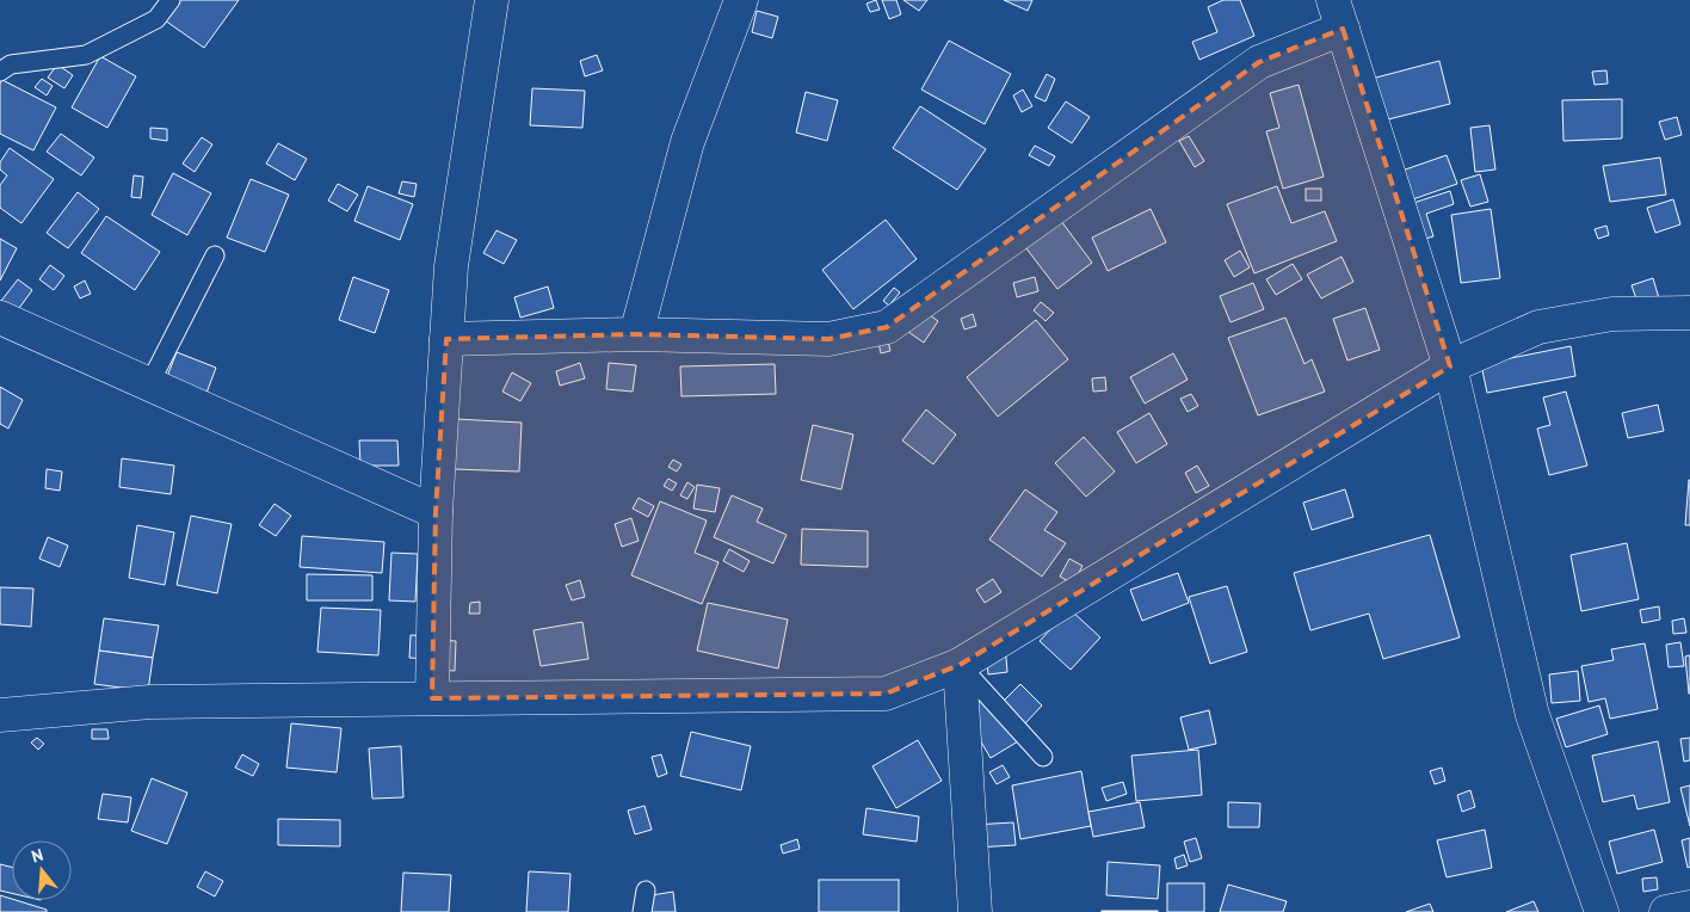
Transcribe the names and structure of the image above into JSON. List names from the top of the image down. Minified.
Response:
{"north":"top"}
